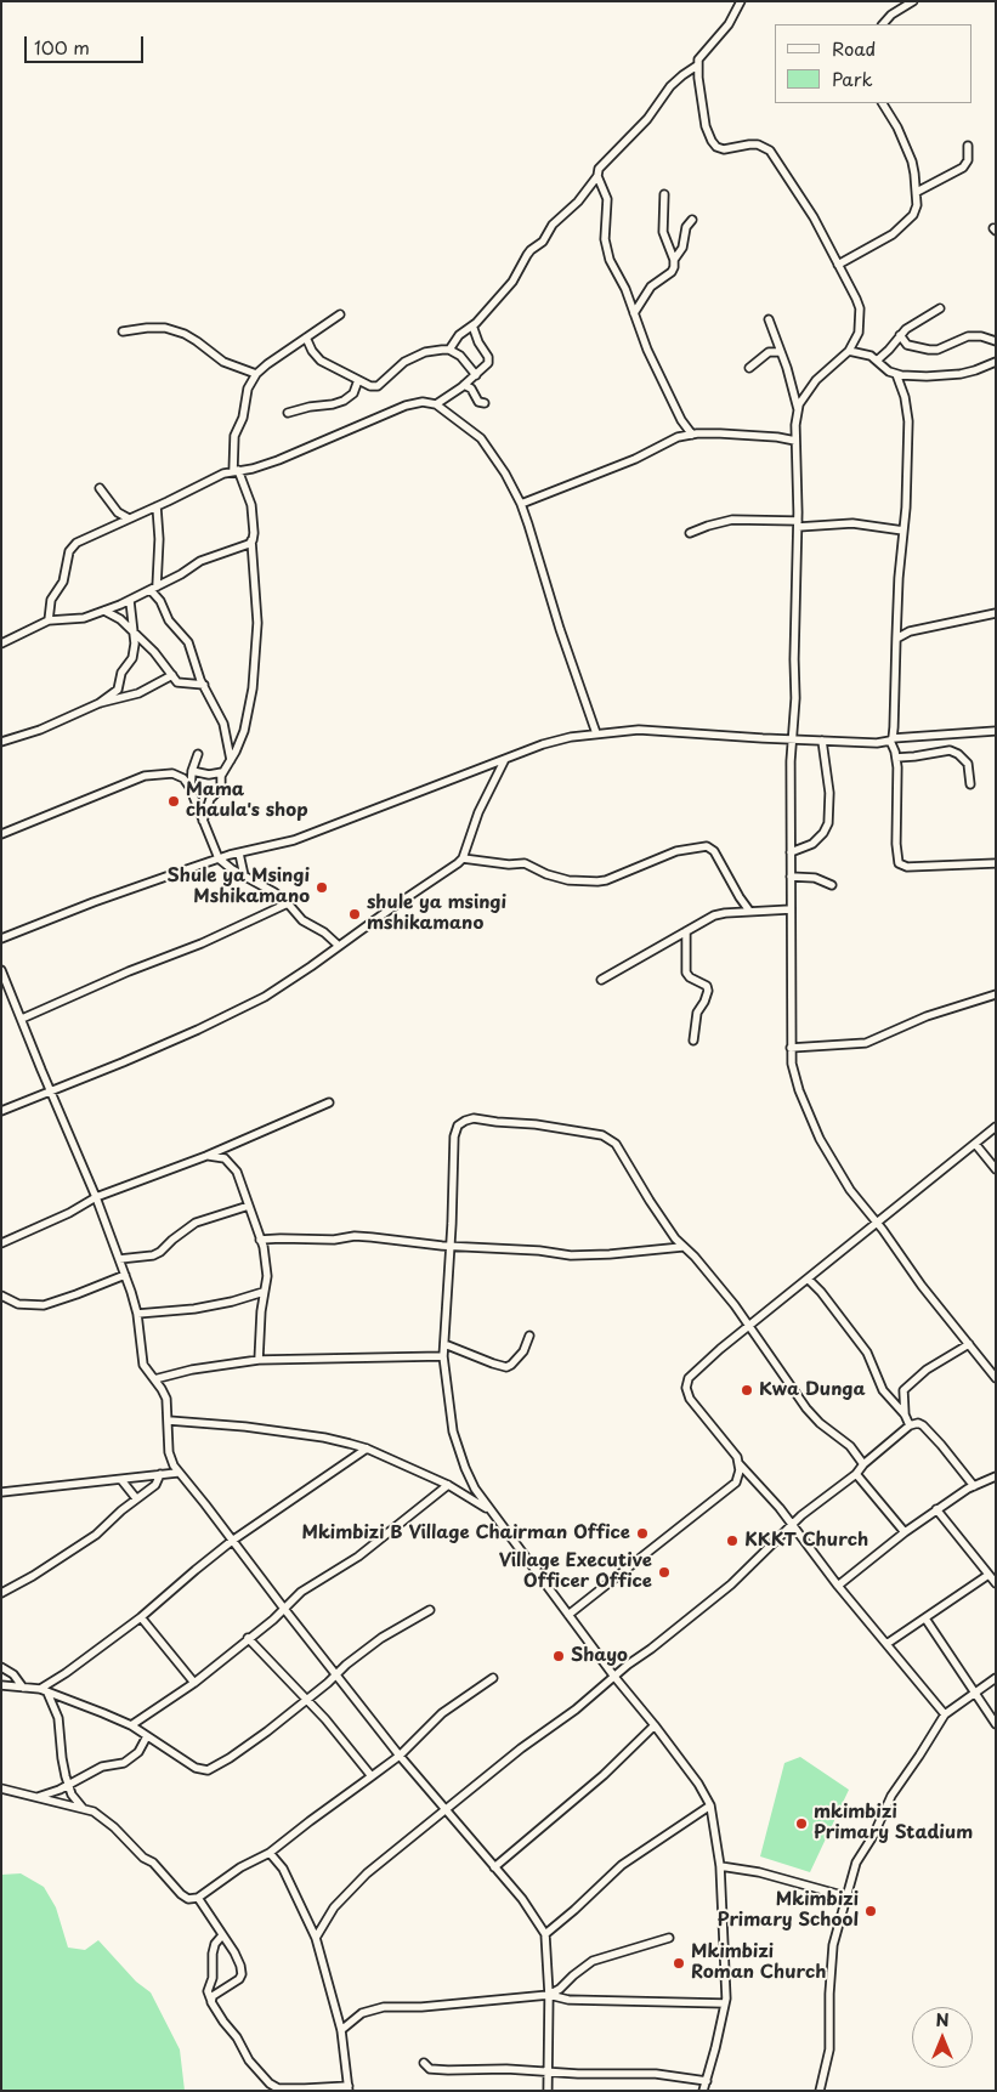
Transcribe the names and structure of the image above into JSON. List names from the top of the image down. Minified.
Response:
{"places":["Mama chaula's shop","Shule ya Msingi Mshikamano","shule ya msingi mshikamano","Kwa Dunga","Mkimbizi B Village Chairman Office","KKKT Church","Village Executive Officer Office","Shayo","mkimbizi Primary Stadium","Mkimbizi Primary School","Mkimbizi Roman Church"],"legend":["Road","Park"],"scale_bar":"100 m","north":"top"}
